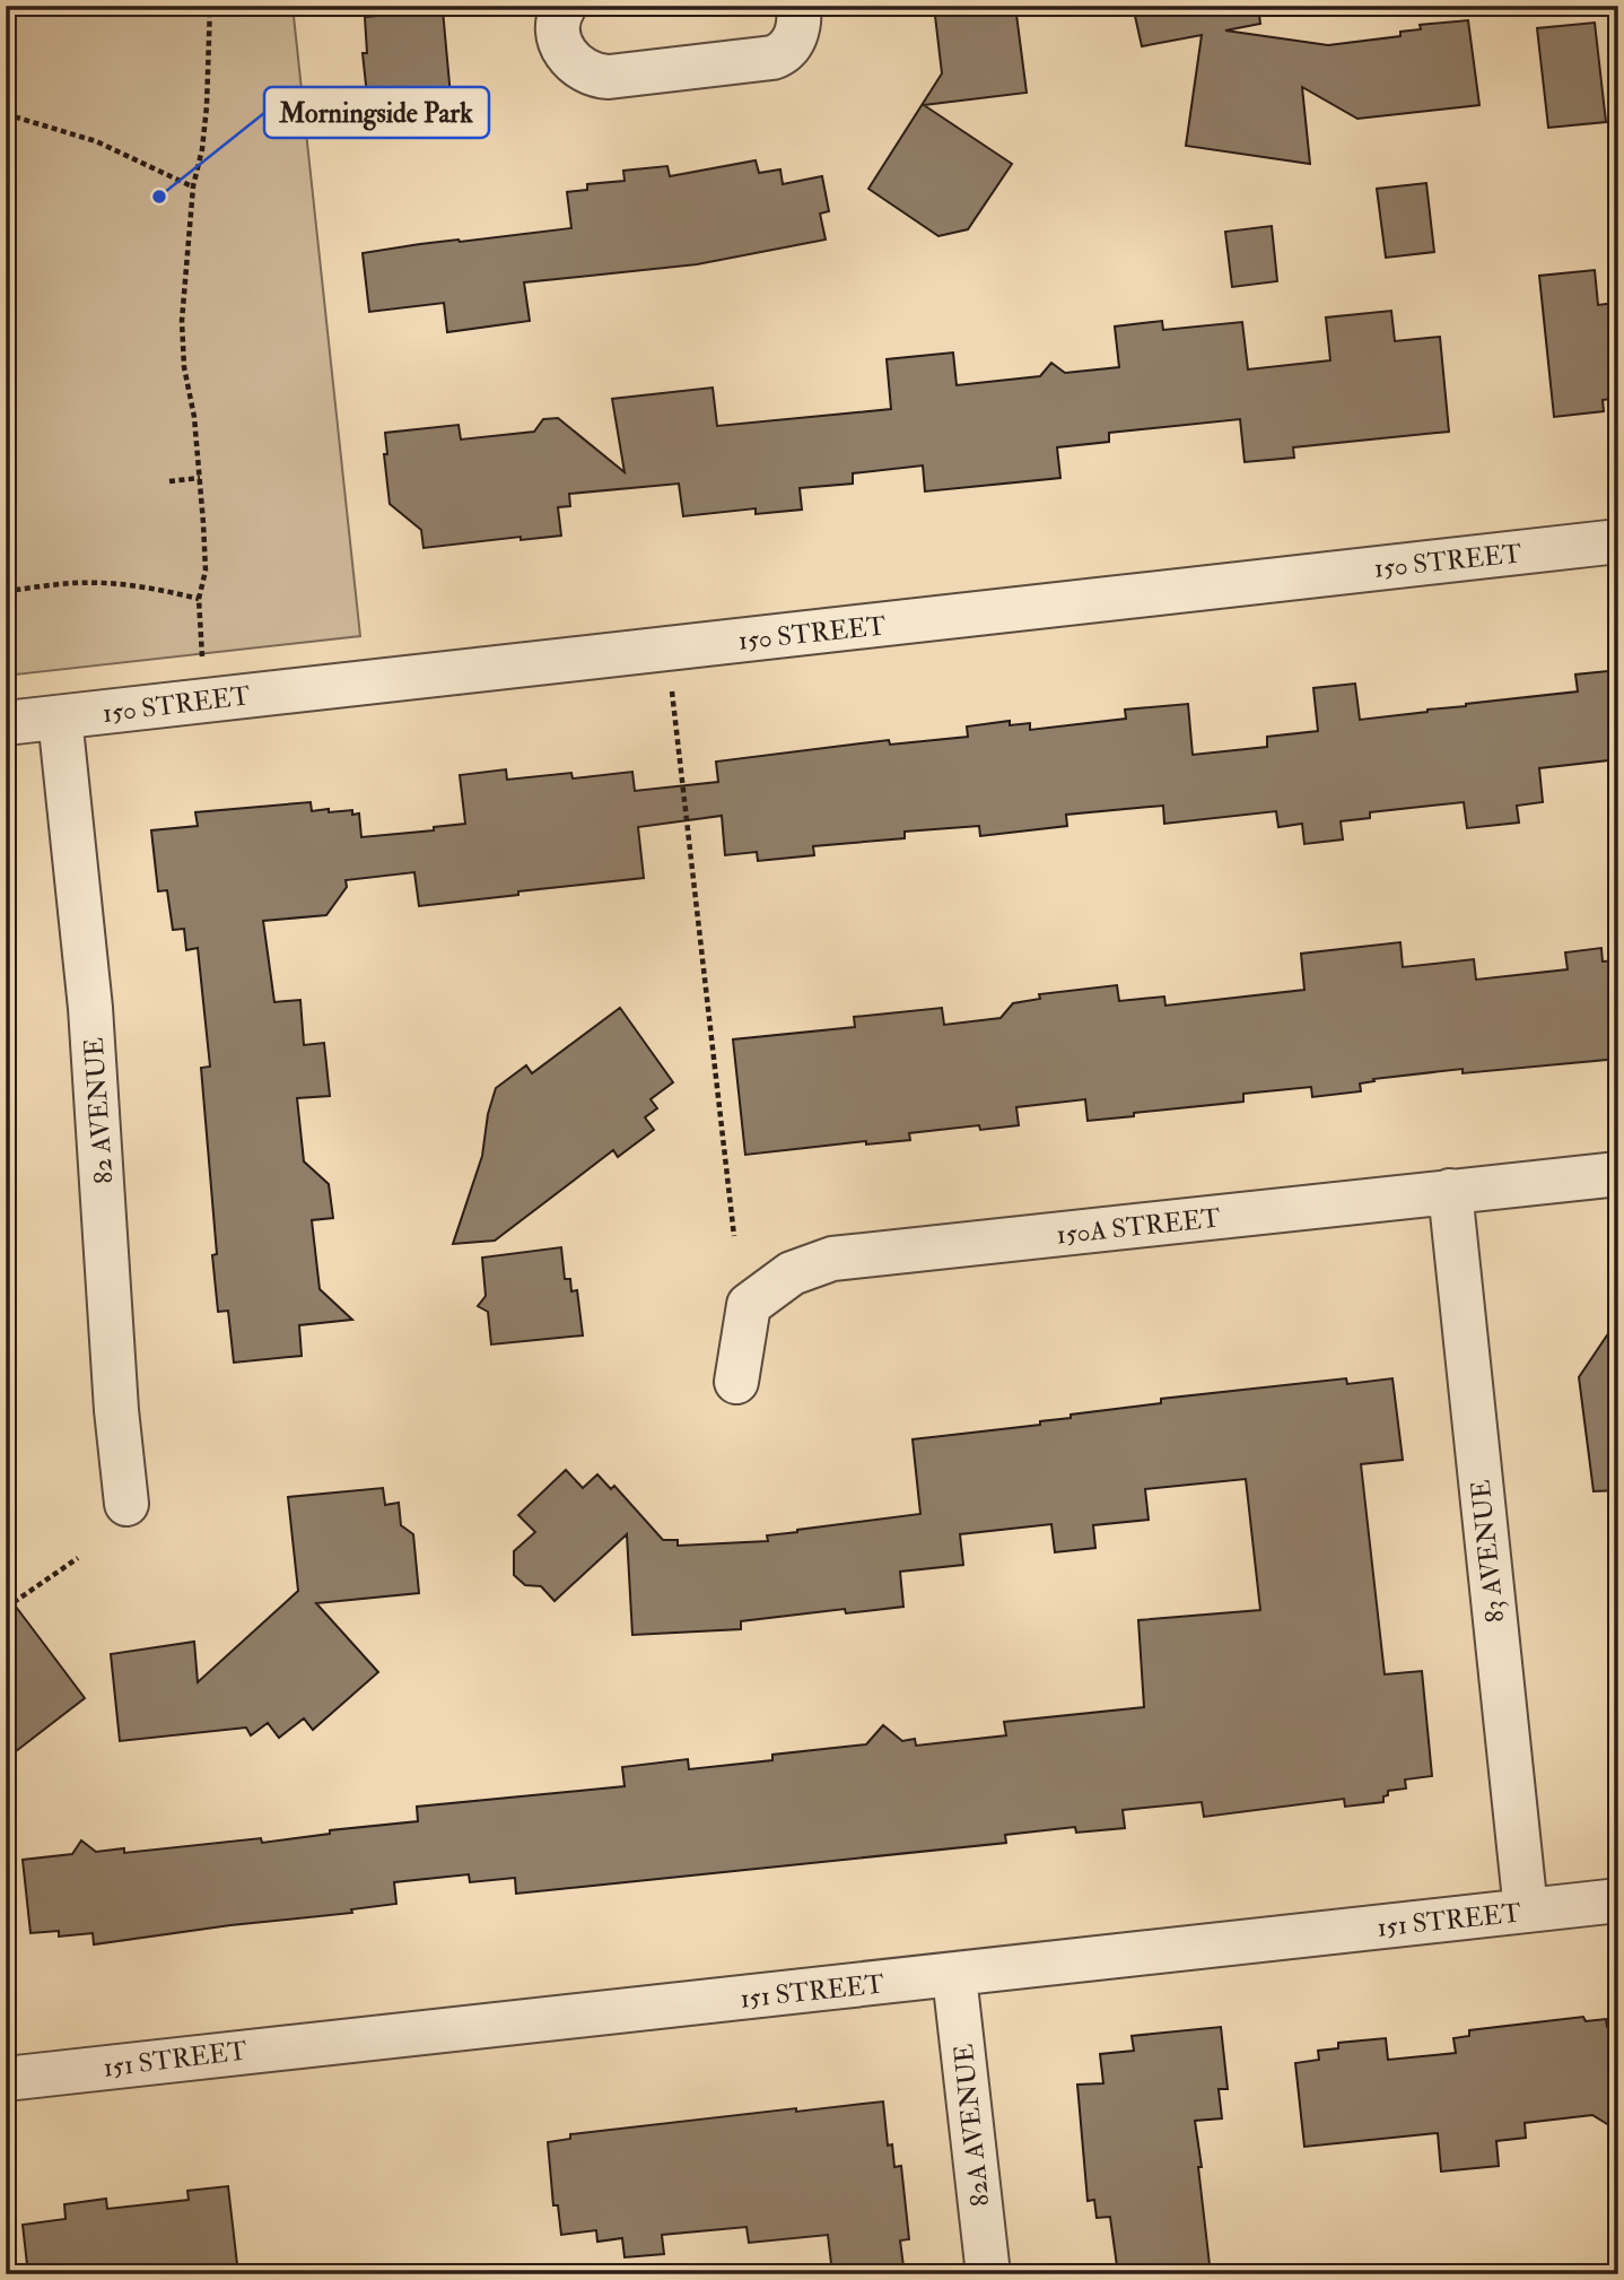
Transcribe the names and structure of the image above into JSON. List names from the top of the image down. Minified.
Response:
{"streets":{"street":["150 STREET","82 AVENUE","150A STREET","83 AVENUE","151 STREET","82A AVENUE"]},"crossings":[["150 STREET","82 AVENUE"],["150A STREET","83 AVENUE"],["83 AVENUE","151 STREET"],["151 STREET","82A AVENUE"]],"places":["Morningside Park"]}
